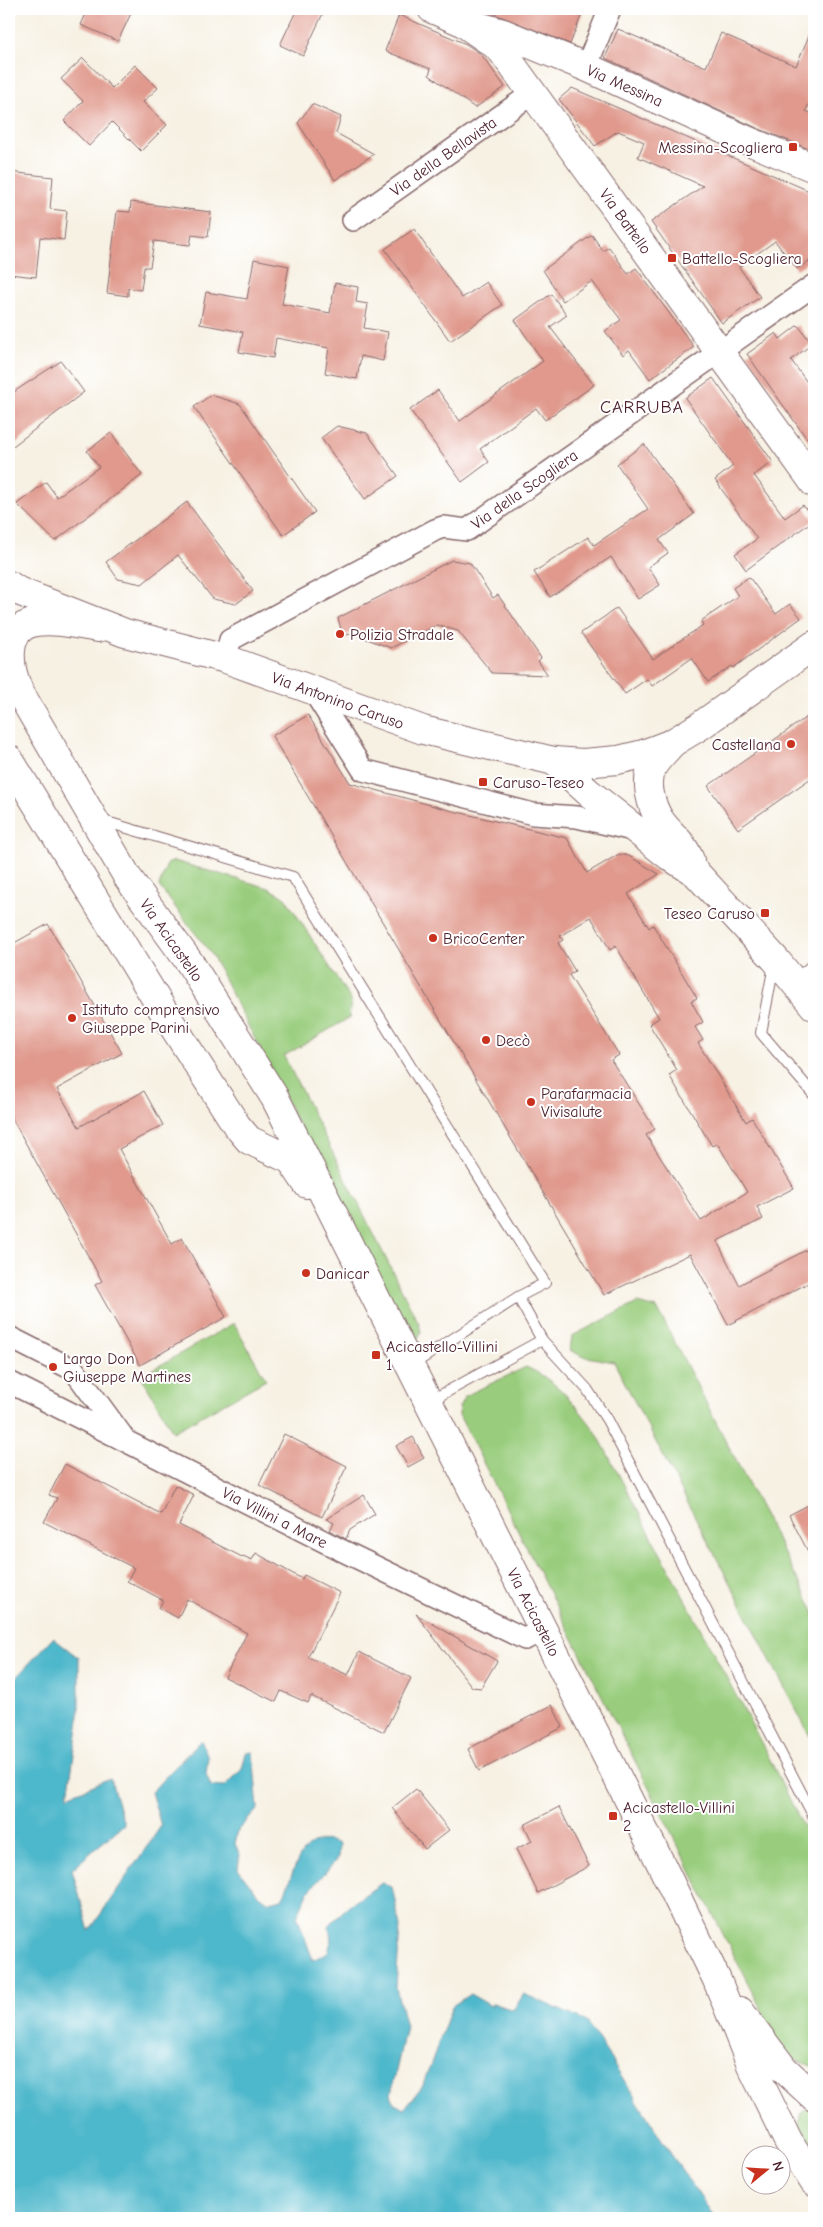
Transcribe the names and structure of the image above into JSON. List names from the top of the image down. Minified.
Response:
{"streets":{"main road":["Via Messina","Via Battello","Via Antonino Caruso","Via Acicastello"],"street":["Via della Bellavista","Via della Scogliera","Via Villini a Mare"]},"crossings":[["Via Messina","Via Battello"],["Via della Bellavista","Via Battello"],["Via Battello","Via della Scogliera"],["Via della Scogliera","Via Antonino Caruso"],["Via Antonino Caruso","Via Acicastello"],["Via Acicastello","Via Villini a Mare"]],"districts":["CARRUBA"],"places":{"transit":["Messina-Scogliera","Battello-Scogliera","Caruso-Teseo","Teseo Caruso","Acicastello-Villini 1","Acicastello-Villini 2"],"other":["Polizia Stradale","Castellana","BricoCenter","Istituto comprensivo Giuseppe Parini","Decò","Parafarmacia Vivisalute","Danicar","Largo Don Giuseppe Martines"]},"north":"right"}
